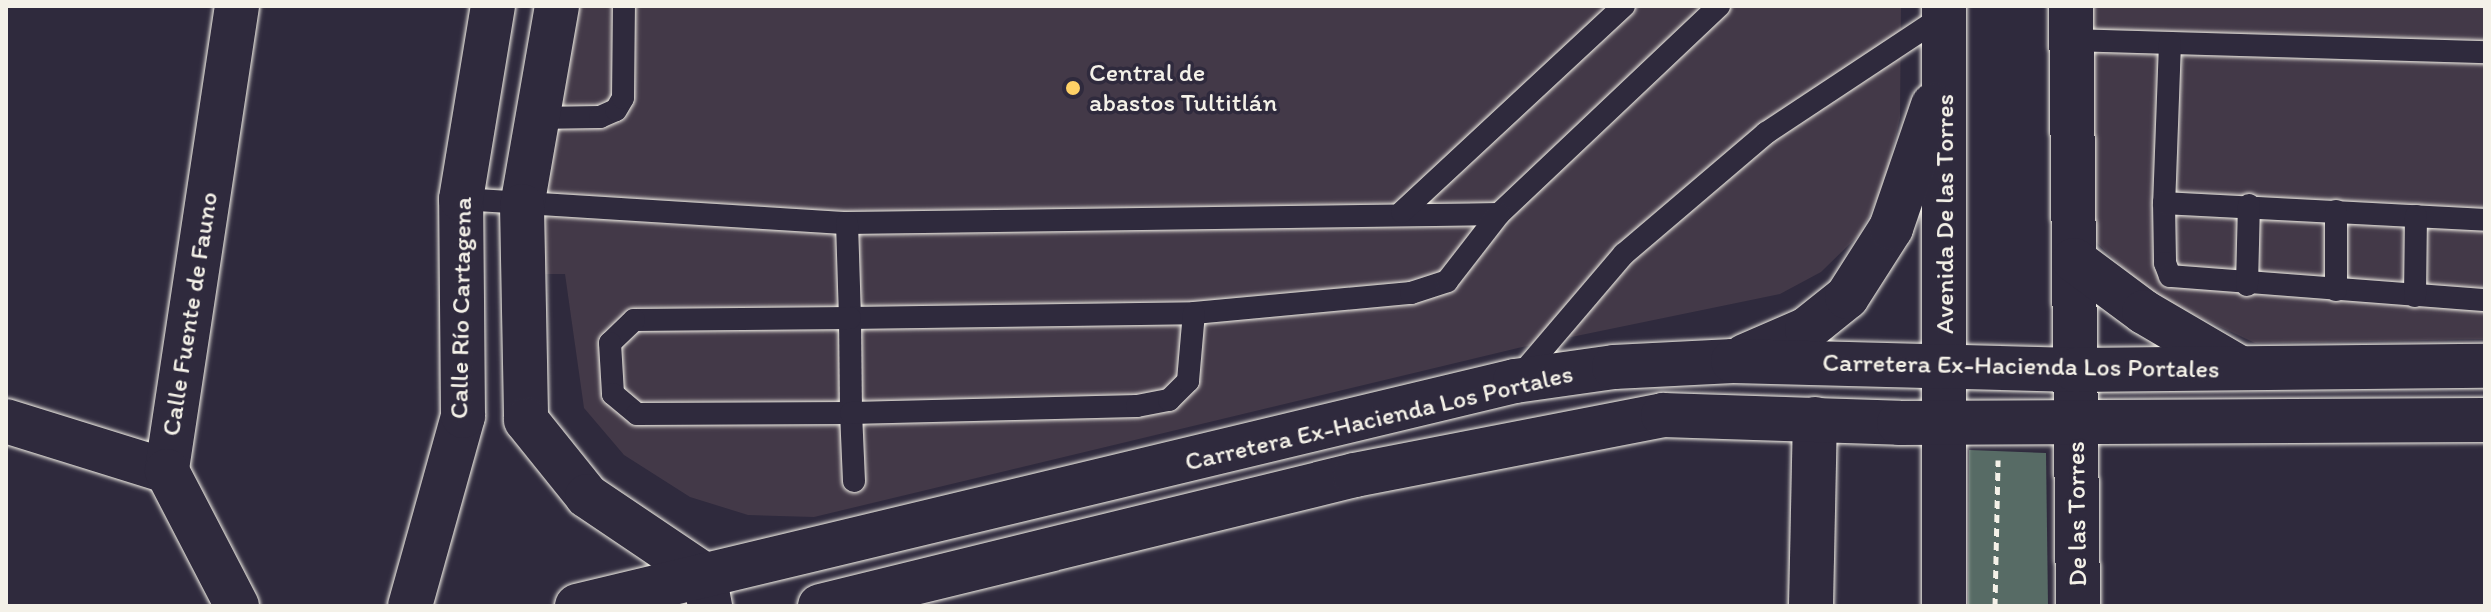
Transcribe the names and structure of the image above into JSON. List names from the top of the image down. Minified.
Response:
{"streets":{"main road":["Avenida De las Torres","Calle Río Cartagena","Calle Fuente de Fauno","Carretera Ex-Hacienda Los Portales","De las Torres"]},"crossings":[["Avenida De las Torres","Carretera Ex-Hacienda Los Portales"],["Carretera Ex-Hacienda Los Portales","De las Torres"]],"places":["Central de abastos Tultitlán"]}
